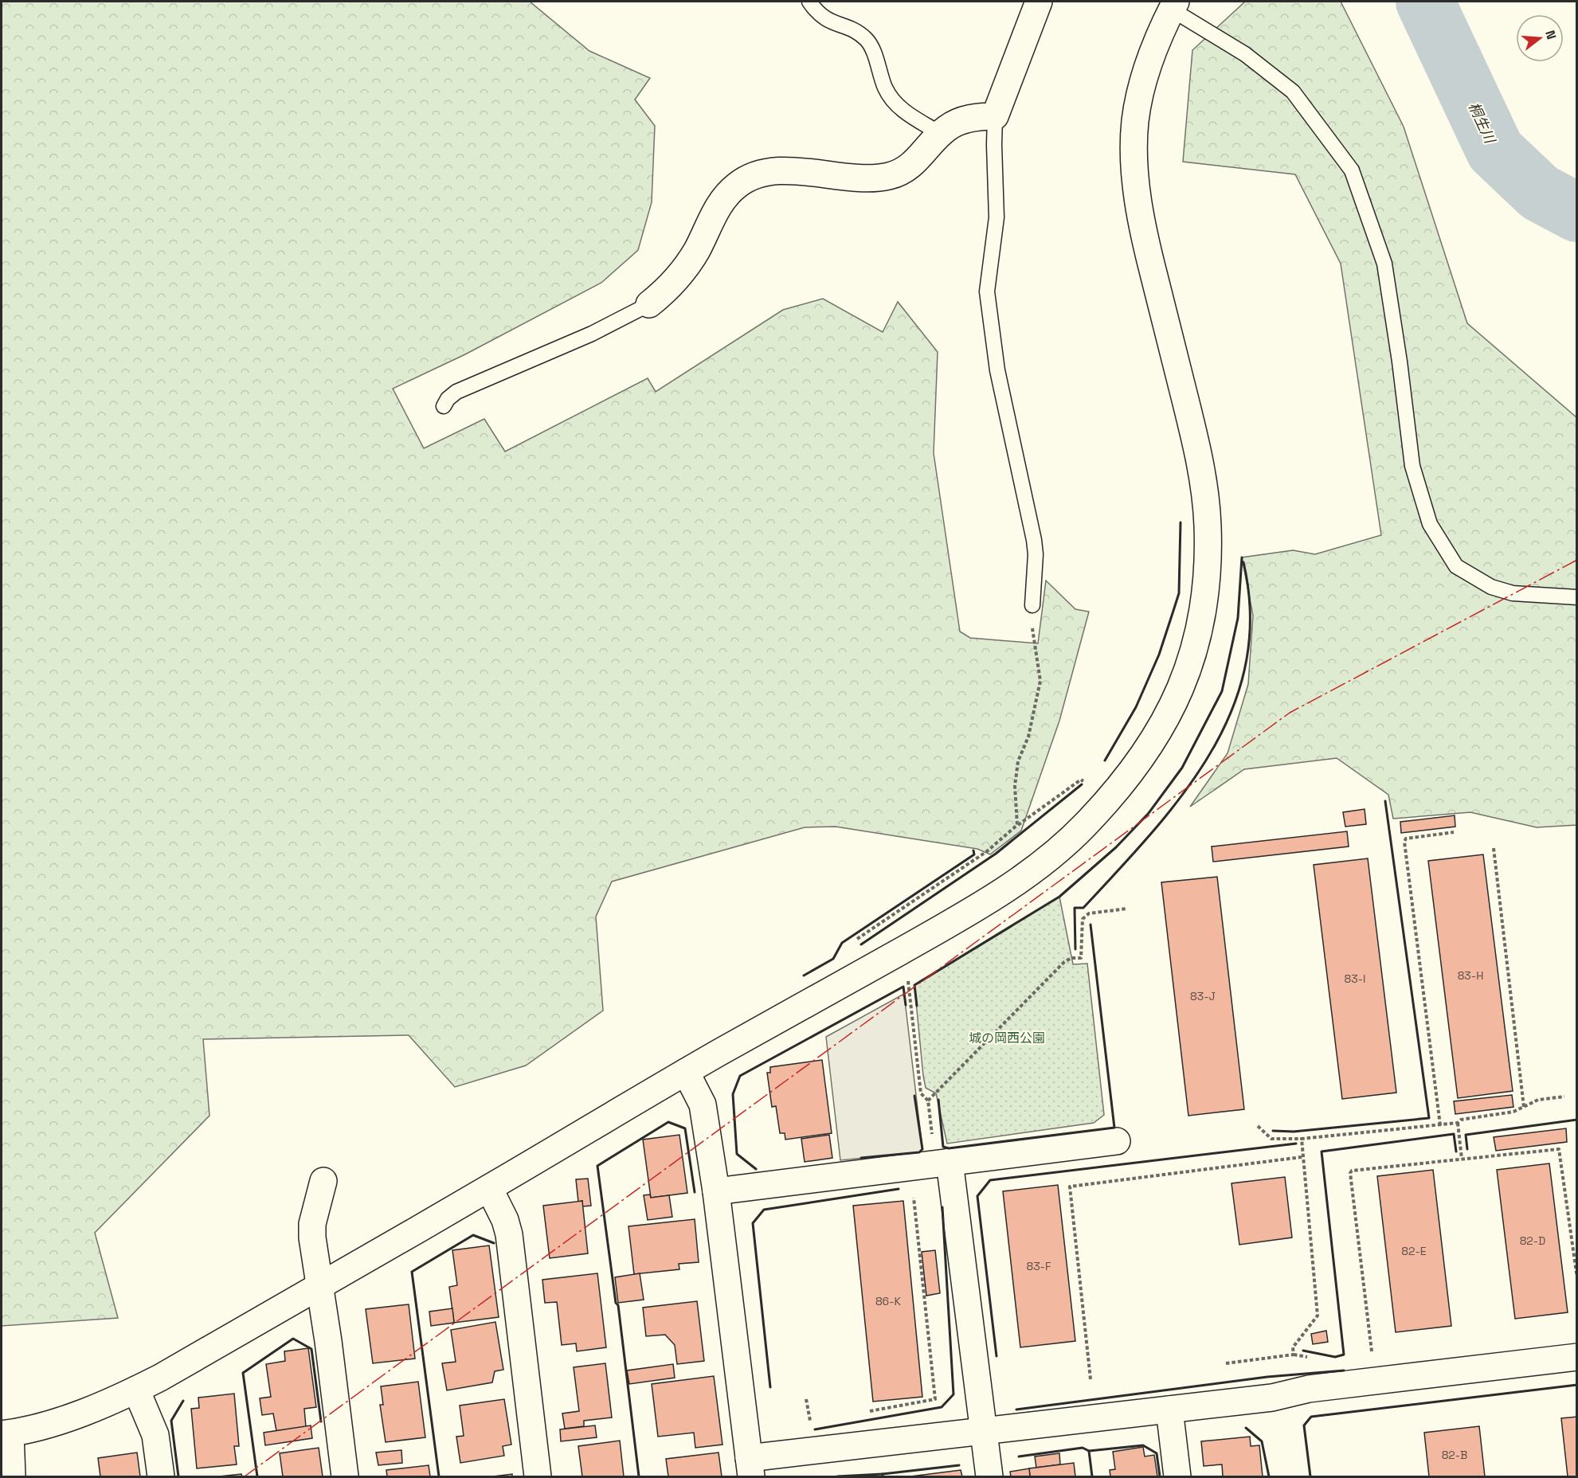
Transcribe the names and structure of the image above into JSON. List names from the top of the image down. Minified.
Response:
{"water":["桐生川"],"parks":["城の岡西公園"],"house_numbers":["83-H","83-I","83-J","82-D","82-E","83-F","86-K","82-B"],"north":"right"}
